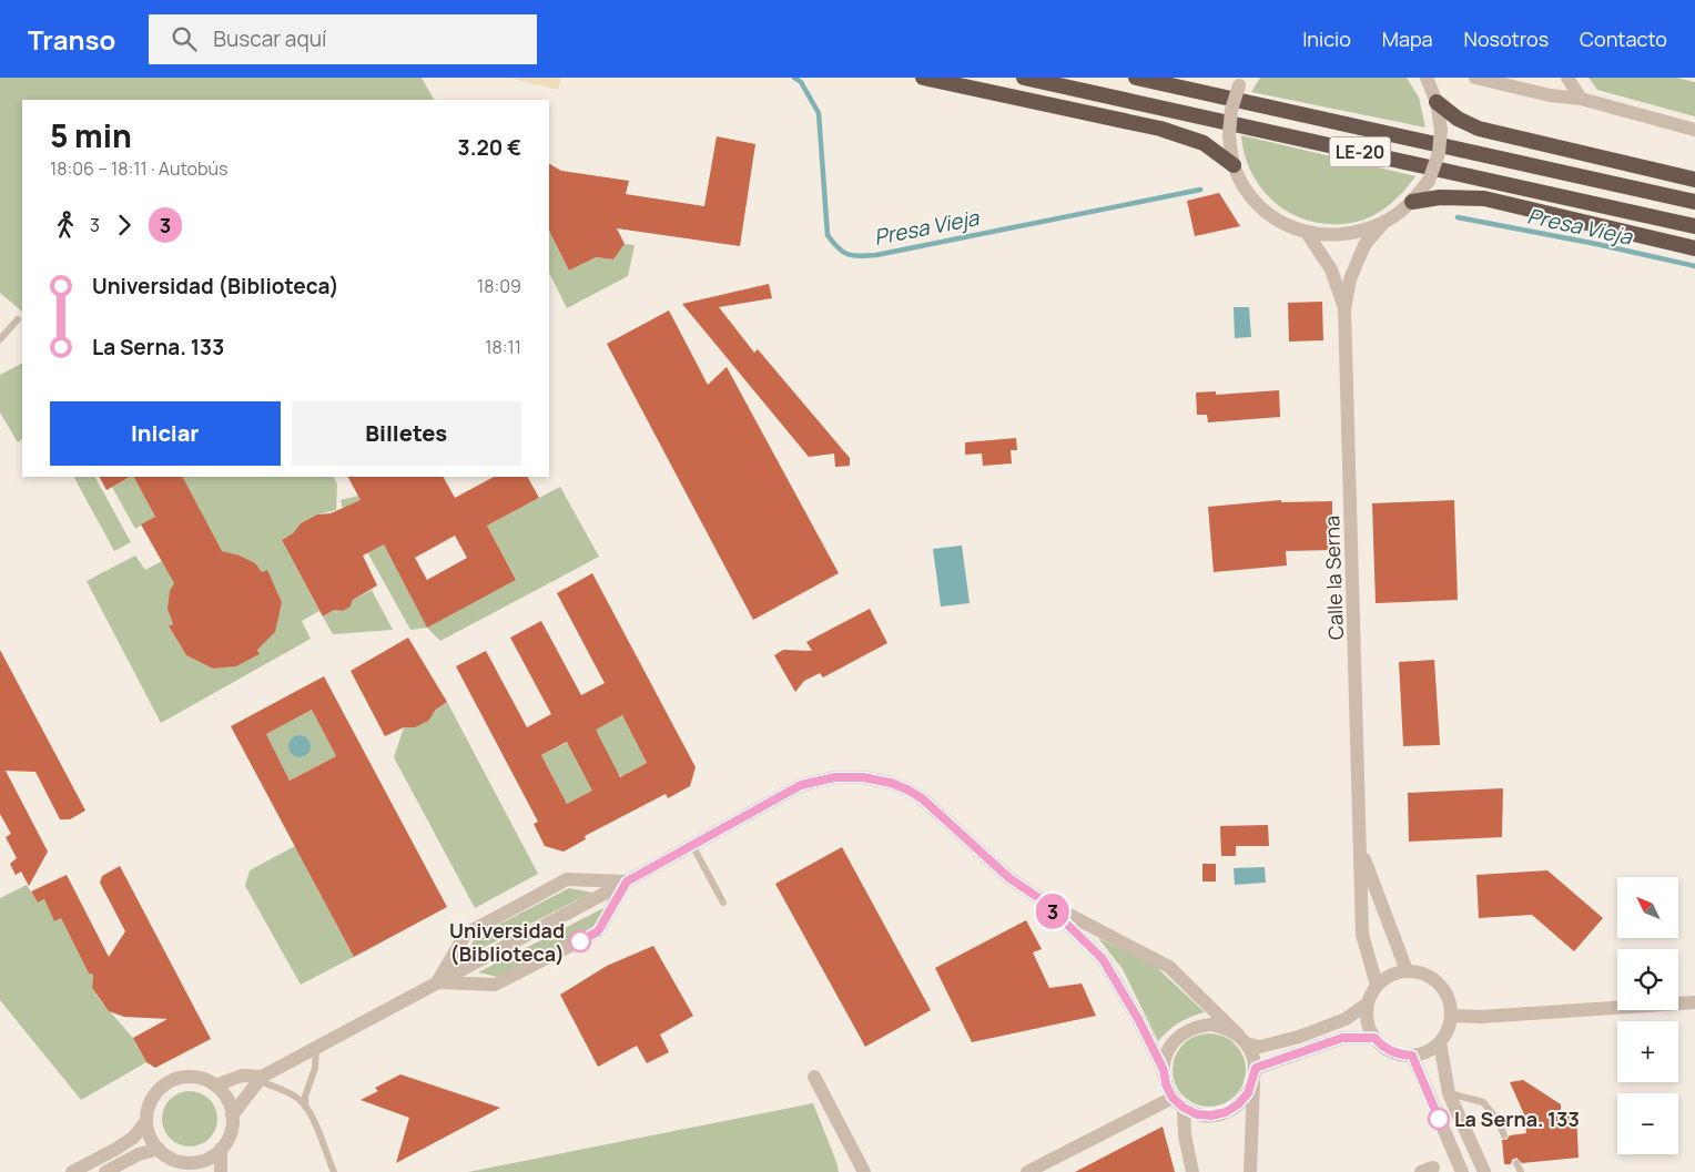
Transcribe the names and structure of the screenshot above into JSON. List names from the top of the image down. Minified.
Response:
{"streets":{"highway":["LE-20"],"street":["Calle la Serna"]},"water":["Presa Vieja"],"places":["Universidad (Biblioteca)","La Serna. 133"],"lines":["bus line 3"],"north":"top left","page":{"header":"Transo","search":"Buscar aquí","nav":["Inicio","Mapa","Nosotros","Contacto"],"on_map":"3","heading":["5 min","18:06 – 18:11 · Autobús","3.20 €"],"legs":["3","3"],"list":[{"name":"Universidad (Biblioteca)","value":"18:09"},{"name":"La Serna. 133","value":"18:11"}],"buttons":["Iniciar","Billetes"],"map_buttons":["+","−"]}}
